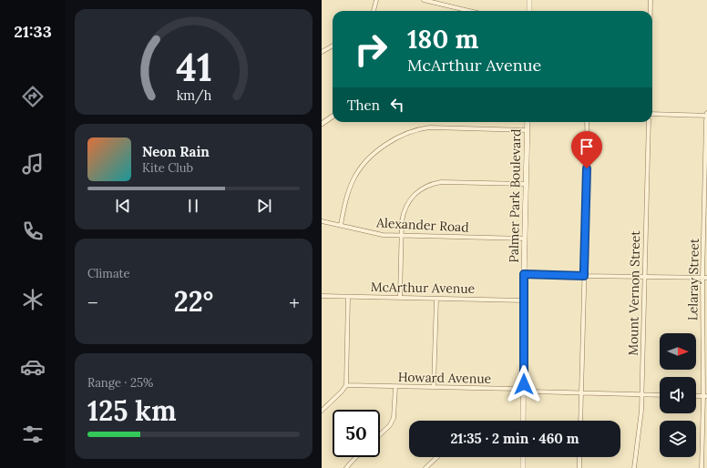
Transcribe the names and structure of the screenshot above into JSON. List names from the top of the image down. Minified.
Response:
{"streets":{"main road":["Palmer Park Boulevard"],"street":["Alexander Road","Lelaray Street","McArthur Avenue","Mount Vernon Street","Howard Avenue"]},"crossings":[["Palmer Park Boulevard","Alexander Road"],["Palmer Park Boulevard","McArthur Avenue"],["Palmer Park Boulevard","Howard Avenue"],["Mount Vernon Street","Howard Avenue"]],"north":"right","page":{"tabs":"21:33","turn":["180 m","McArthur Avenue"],"then":"Then","song":["Neon Rain","Kite Club"],"tile":["Climate",["Range · 25%","125 km"]],"heat":["−","22°","+"],"limit":"50","trip":"21:35 · 2 min · 460 m","gauge":["41","km/h"]}}
